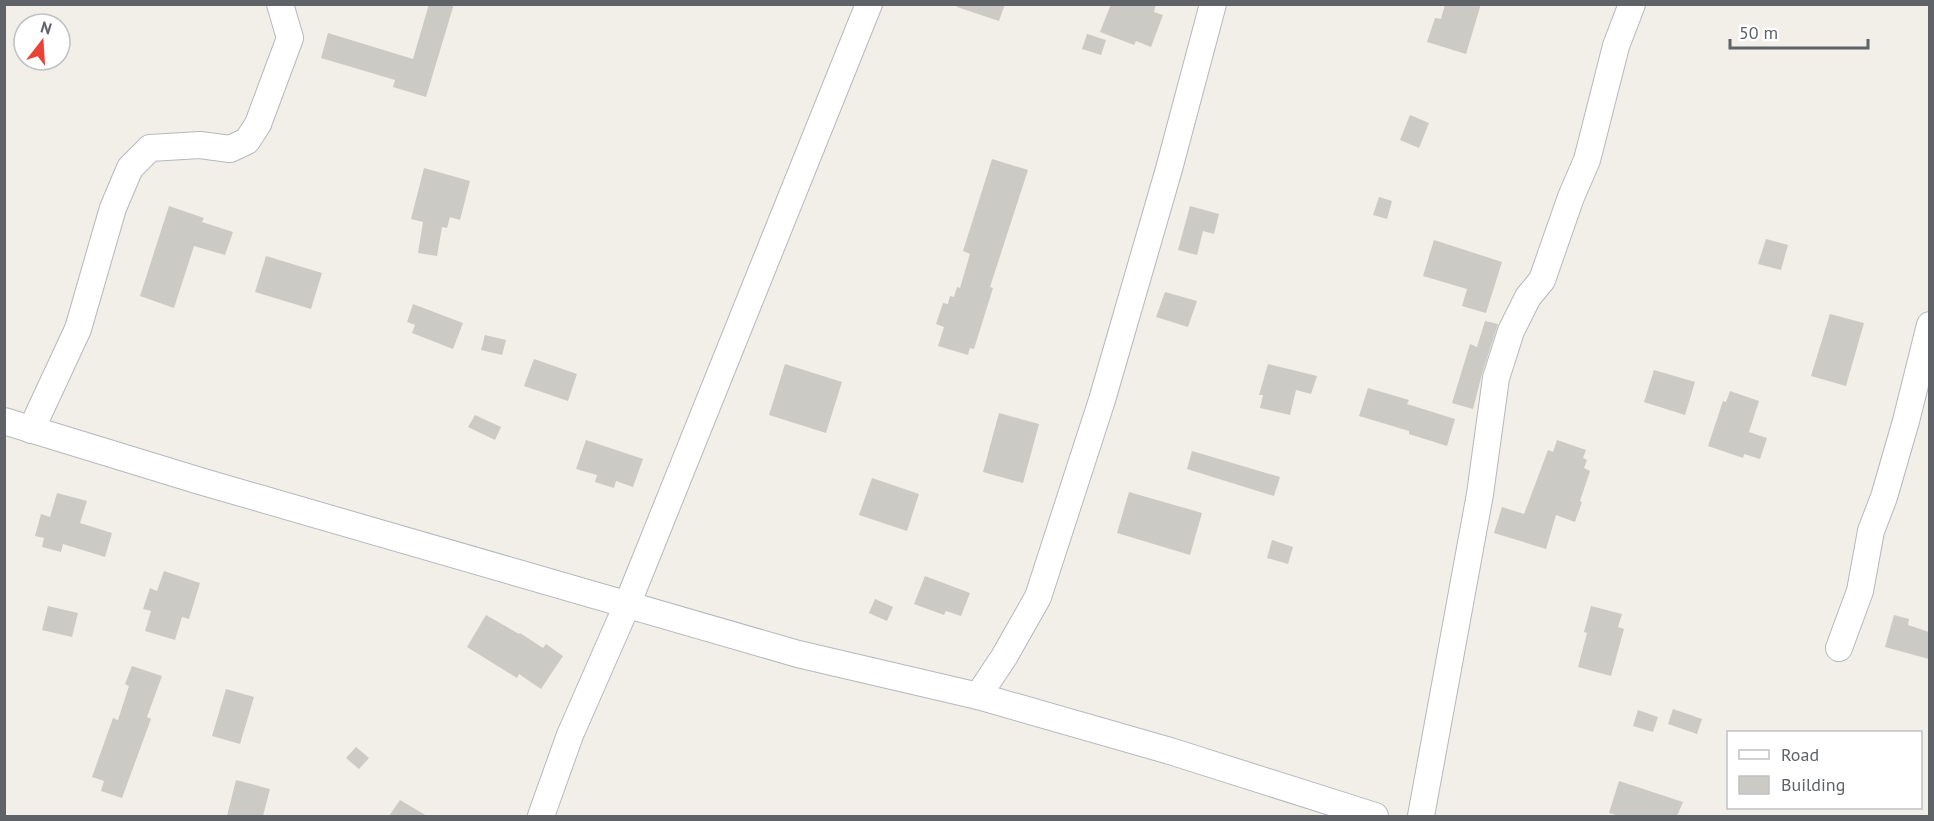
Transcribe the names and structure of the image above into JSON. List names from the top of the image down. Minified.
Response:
{"legend":["Road","Building"],"scale_bar":"50 m","north":"top"}
